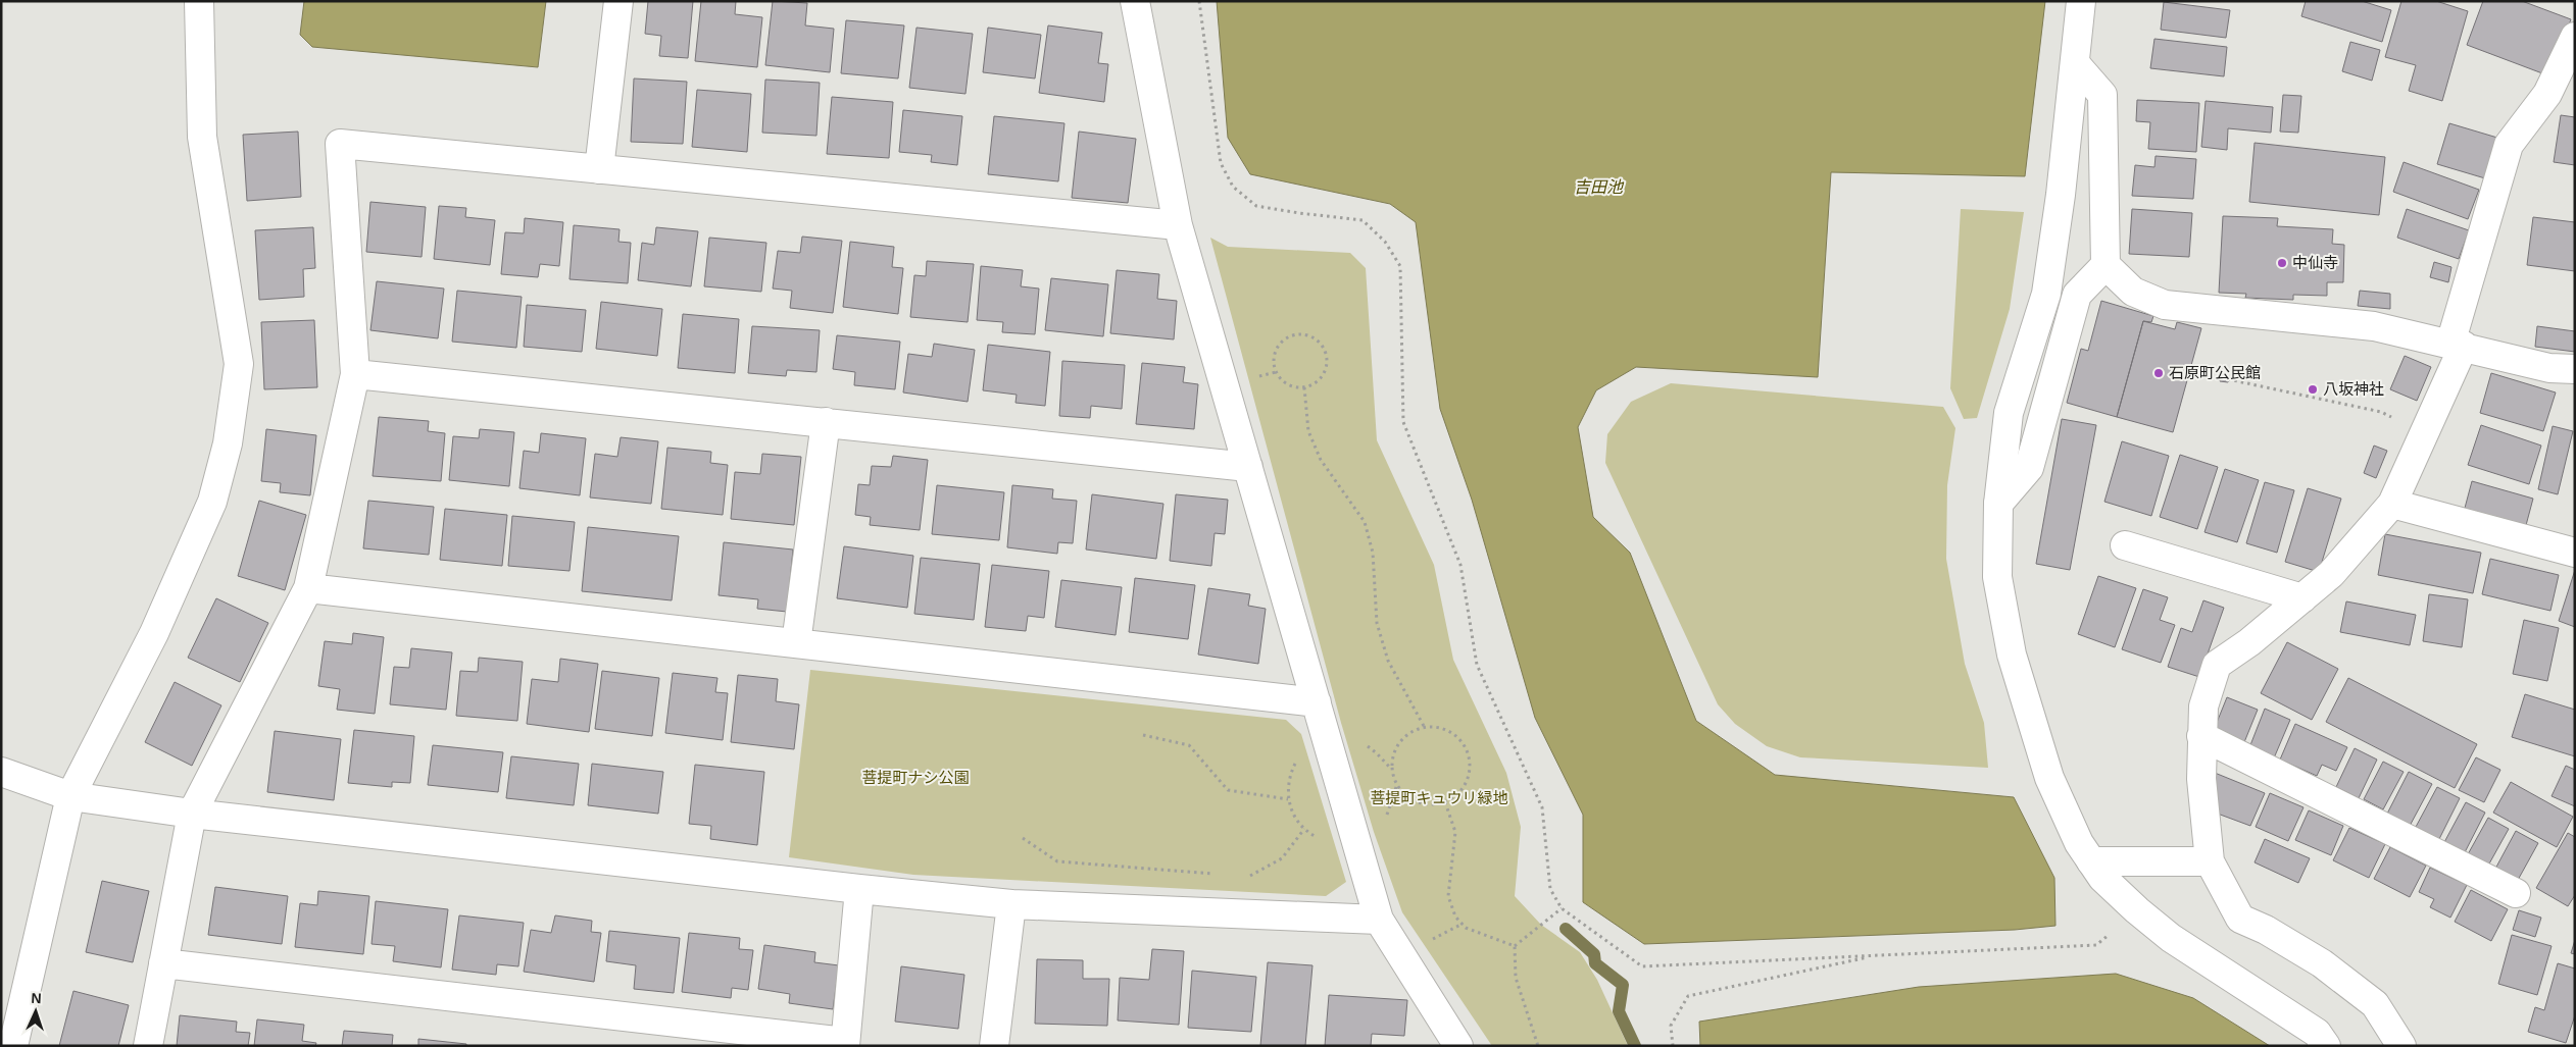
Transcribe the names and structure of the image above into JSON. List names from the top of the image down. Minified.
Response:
{"water":["吉田池"],"parks":["菩提町ナシ公園","菩提町キュウリ緑地"],"places":["中仙寺","石原町公民館","八坂神社"],"north":"top"}
